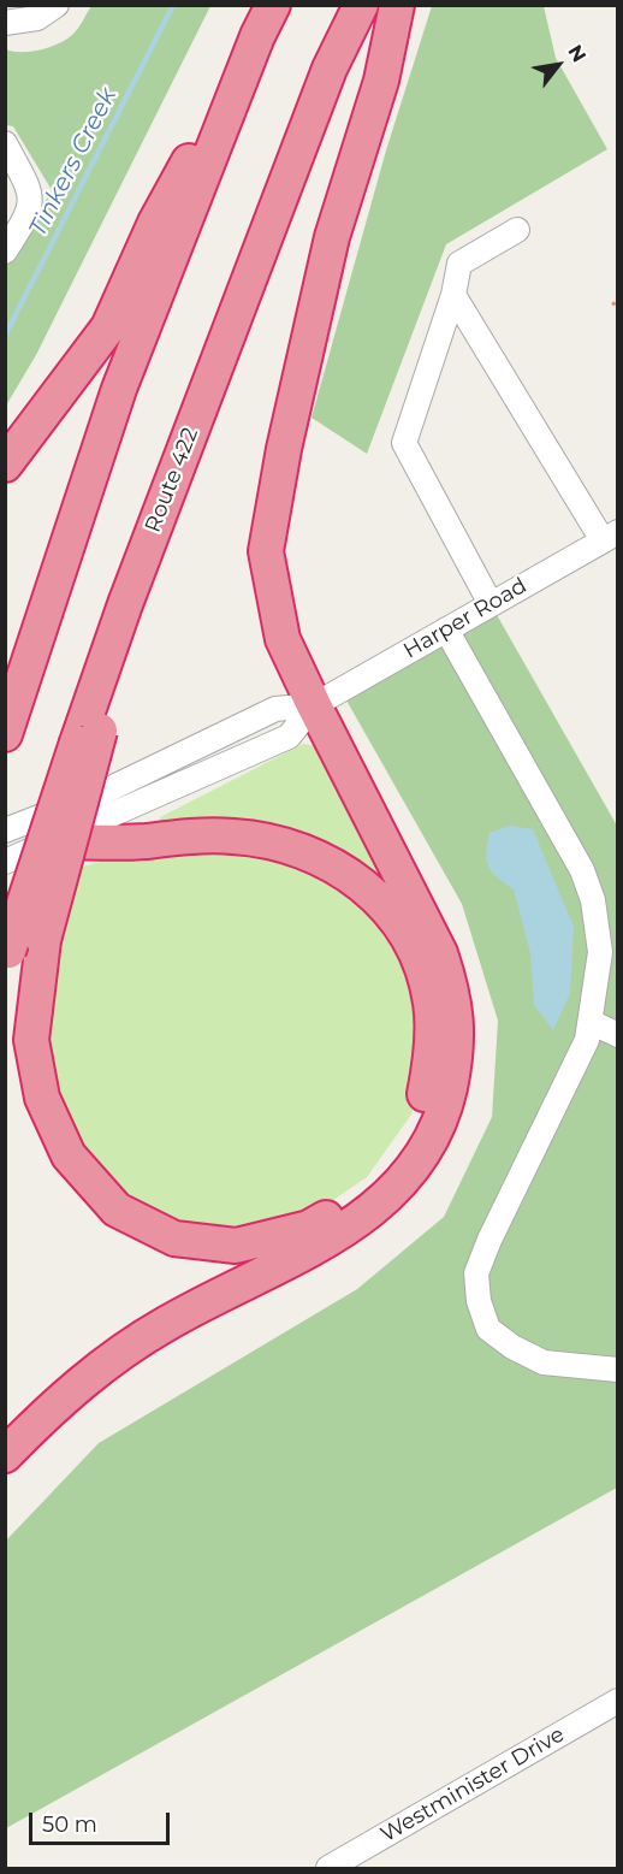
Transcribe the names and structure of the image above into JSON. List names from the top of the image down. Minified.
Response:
{"streets":{"highway":["Route 422"],"street":["Harper Road","Westminister Drive"]},"water":["Tinkers Creek"],"scale_bar":"50 m","north":"top right"}
